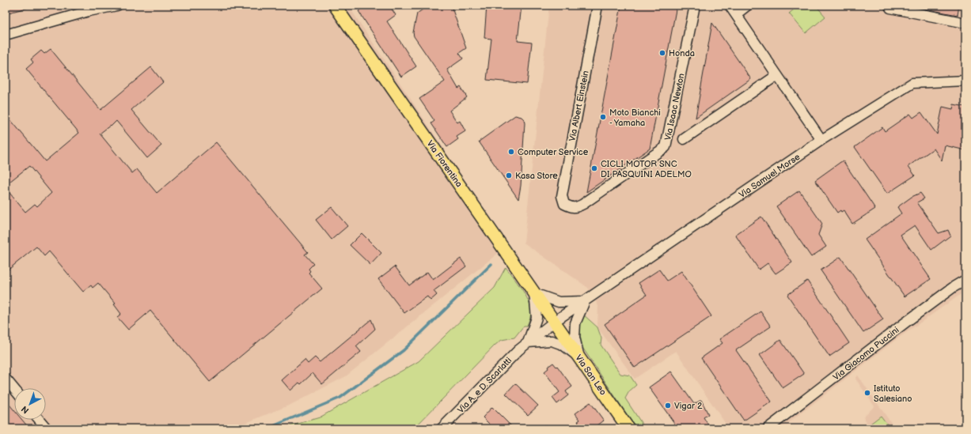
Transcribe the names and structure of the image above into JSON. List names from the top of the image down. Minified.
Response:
{"streets":{"main road":["Via Fiorentina","Via San Leo"],"street":["Via Albert Einstein","Via Isaac Newton","Via Samuel Morse","Via Giacomo Puccini","Via A. e D. Scarlatti"]},"crossings":[["Via Albert Einstein","Via Isaac Newton"],["Via Fiorentina","Via Samuel Morse"],["Via Fiorentina","Via San Leo"],["Via Fiorentina","Via A. e D. Scarlatti"],["Via Samuel Morse","Via San Leo"],["Via Samuel Morse","Via A. e D. Scarlatti"],["Via San Leo","Via A. e D. Scarlatti"]],"places":["Honda","Moto Bianchi - Yamaha","Computer Service","CICLI MOTOR SNC DI PASQUINI ADELMO","Kasa Store","Istituto Salesiano","Vigar 2"],"north":"bottom left"}
